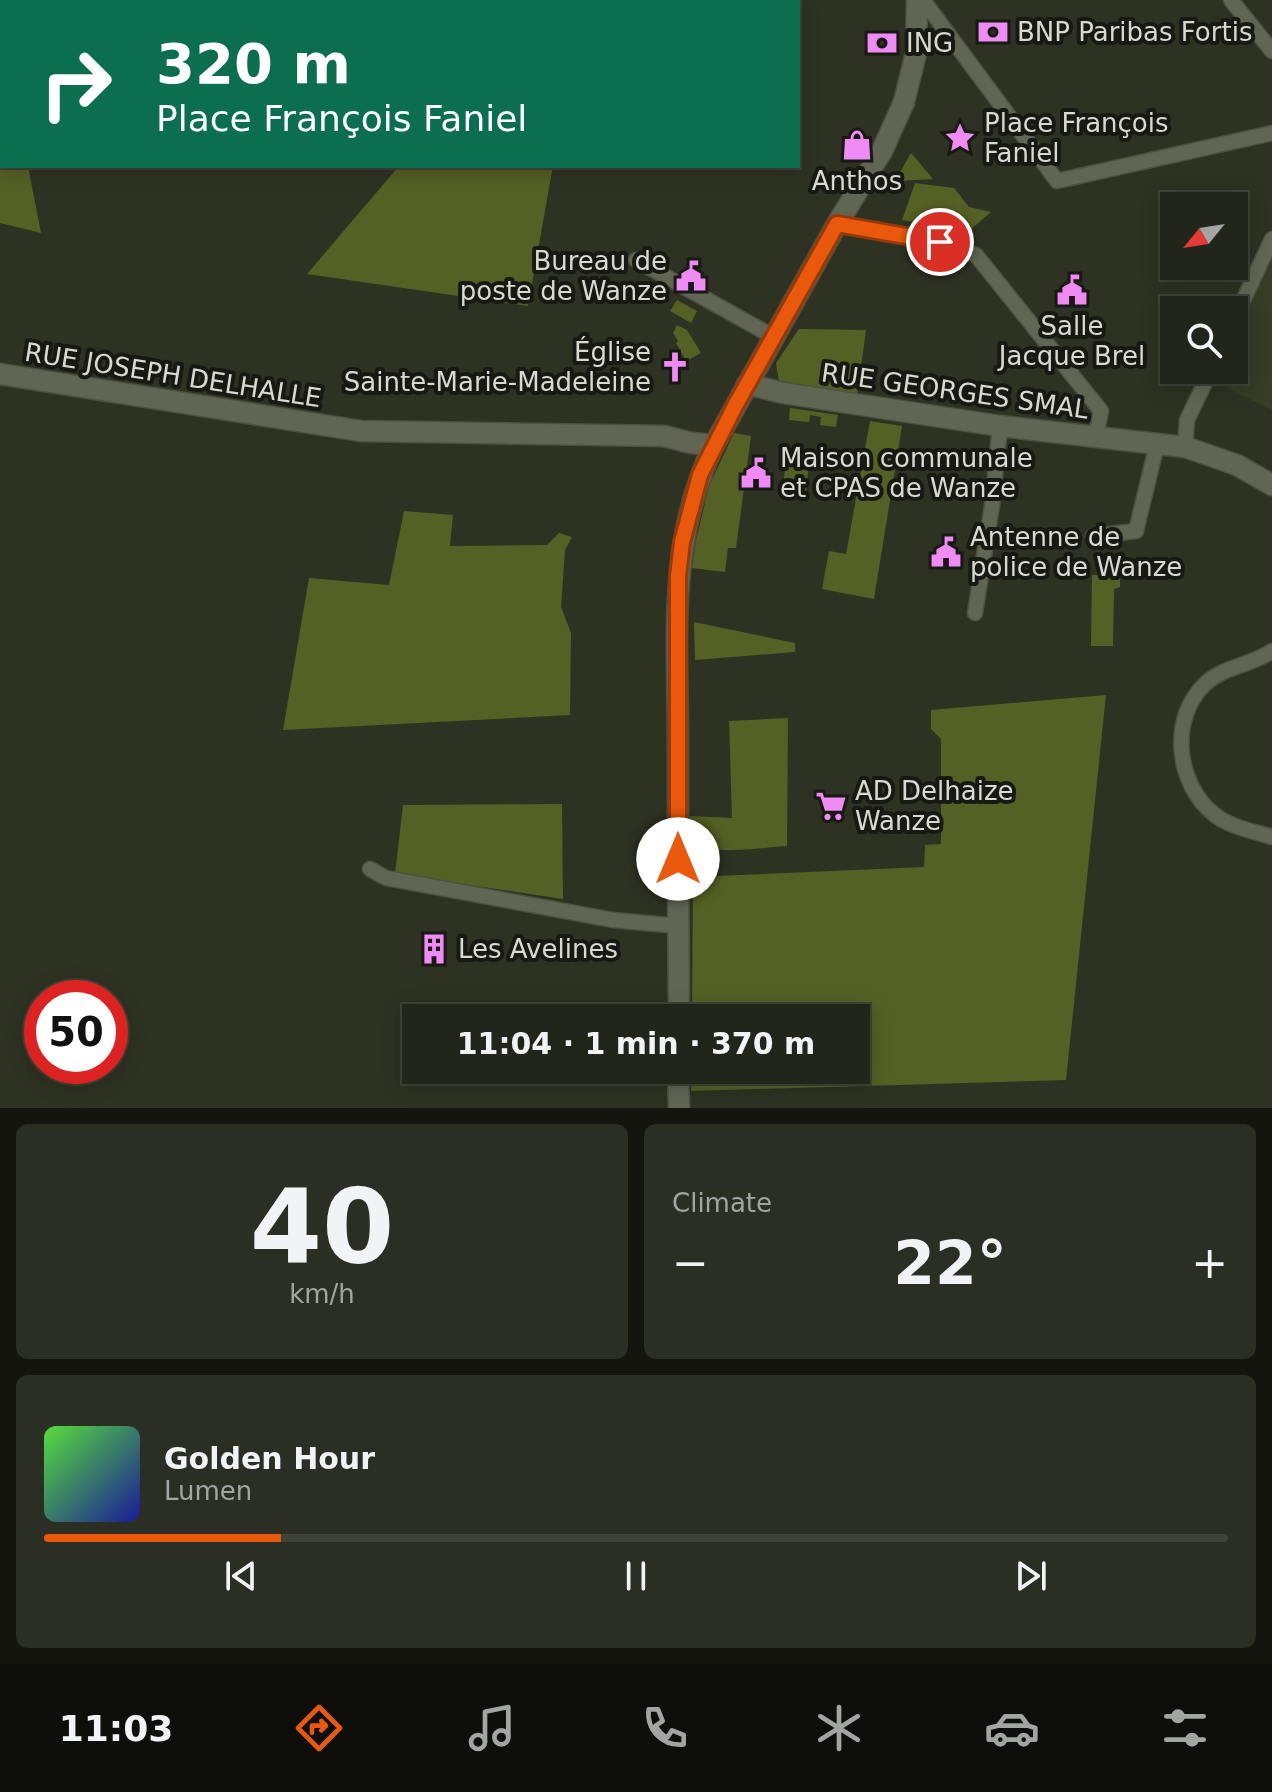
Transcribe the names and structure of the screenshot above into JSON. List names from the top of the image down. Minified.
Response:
{"streets":{"street":["RUE JOSEPH DELHALLE","RUE GEORGES SMAL"]},"places":{"bank":["BNP Paribas Fortis","ING"],"place":["Place François Faniel"],"shop":["Anthos"],"public building":["Bureau de poste de Wanze","Salle Jacque Brel","Maison communale et CPAS de Wanze","Antenne de police de Wanze"],"church":["Église Sainte-Marie-Madeleine"],"supermarket":["AD Delhaize Wanze"],"building":["Les Avelines"]},"north":"bottom left","page":{"turn":["320 m","Place François Faniel"],"limit":"50","trip":"11:04 · 1 min · 370 m","tile":[["40","km/h"],"Climate"],"heat":["−","22°","+"],"song":["Golden Hour","Lumen"],"tabs":"11:03"}}
